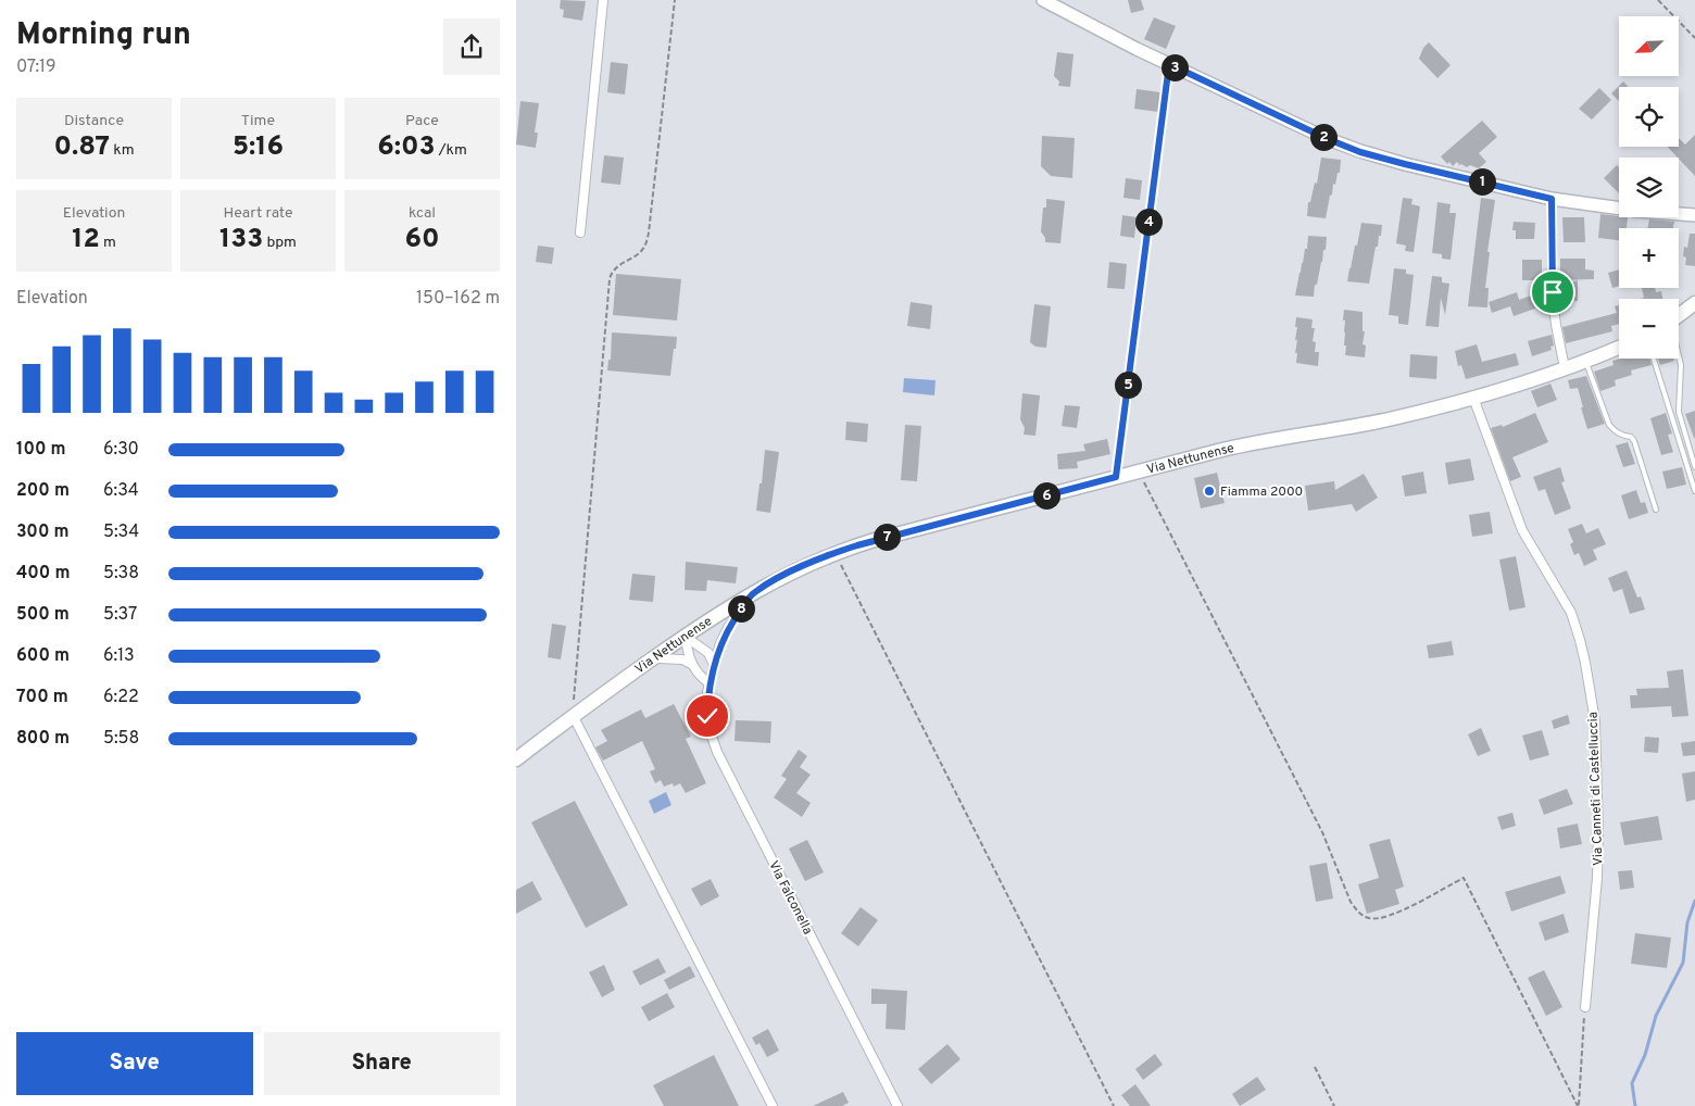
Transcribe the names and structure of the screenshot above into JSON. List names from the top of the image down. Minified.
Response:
{"streets":{"main road":["Via Nettunense"],"street":["Via Canneti di Castelluccia","Via Falconella"]},"crossings":[["Via Nettunense","Via Canneti di Castelluccia"],["Via Nettunense","Via Falconella"]],"places":["Fiamma 2000"],"north":"bottom left","page":{"heading":["Morning run","07:19"],"map_buttons":["+","−"],"pins":["3","2","1","4","5","6","7","8"],"stats":[["Distance","0.87 km"],["Time","5:16"],["Pace","6:03 /km"],["Elevation","12 m"],["Heart rate","133 bpm"],["kcal","60"]],"chart":["Elevation","150–162 m"],"list":[{"name":"100 m","note":"6:30"},{"name":"200 m","note":"6:34"},{"name":"300 m","note":"5:34"},{"name":"400 m","note":"5:38"},{"name":"500 m","note":"5:37"},{"name":"600 m","note":"6:13"},{"name":"700 m","note":"6:22"},{"name":"800 m","note":"5:58"}],"buttons":["Save","Share"]}}
